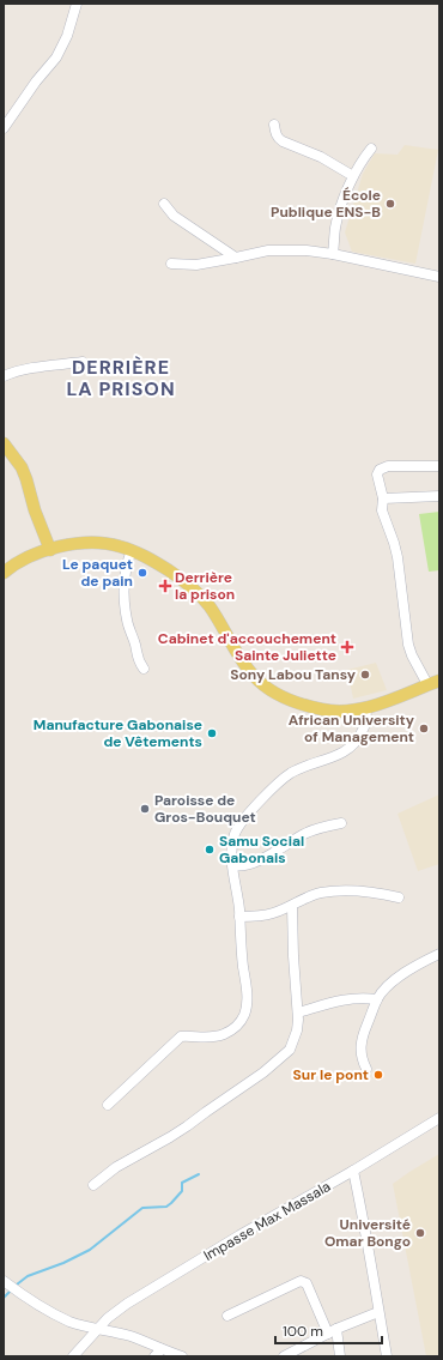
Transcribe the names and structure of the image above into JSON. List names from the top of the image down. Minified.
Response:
{"streets":{"street":["Impasse Max Massala"]},"districts":["DERRIÈRE LA PRISON"],"places":{"other":["École Publique ENS-B","Le paquet de pain","Sony Labou Tansy","African University of Management","Manufacture Gabonaise de Vêtements","Paroisse de Gros-Bouquet","Samu Social Gabonais","Sur le pont","Université Omar Bongo"],"health":["Derrière la prison","Cabinet d'accouchement Sainte Juliette"]},"scale_bar":"100 m"}
